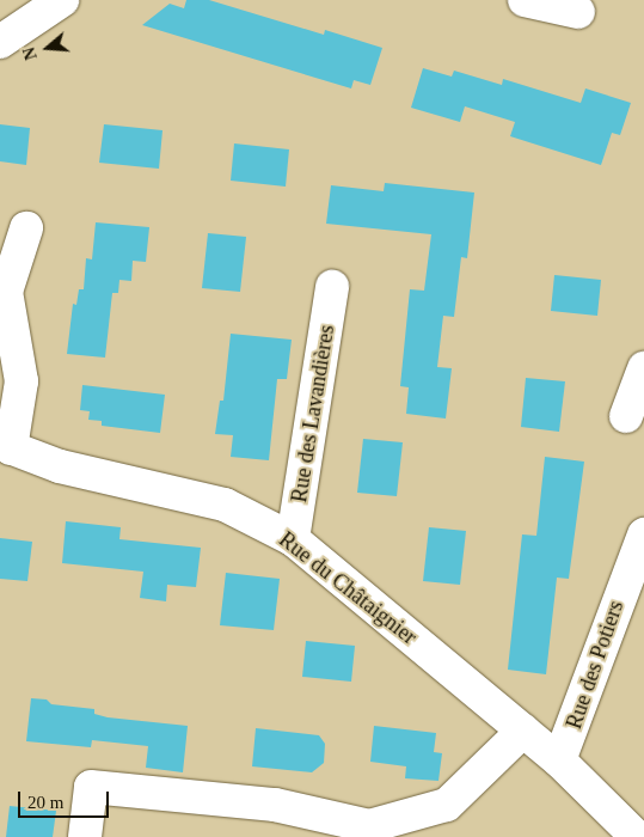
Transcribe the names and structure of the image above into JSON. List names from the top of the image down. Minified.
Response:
{"streets":{"street":["Rue des Lavandières","Rue du Châtaignier","Rue des Potiers"]},"crossings":[["Rue des Lavandières","Rue du Châtaignier"],["Rue du Châtaignier","Rue des Potiers"]],"scale_bar":"20 m","north":"left"}
